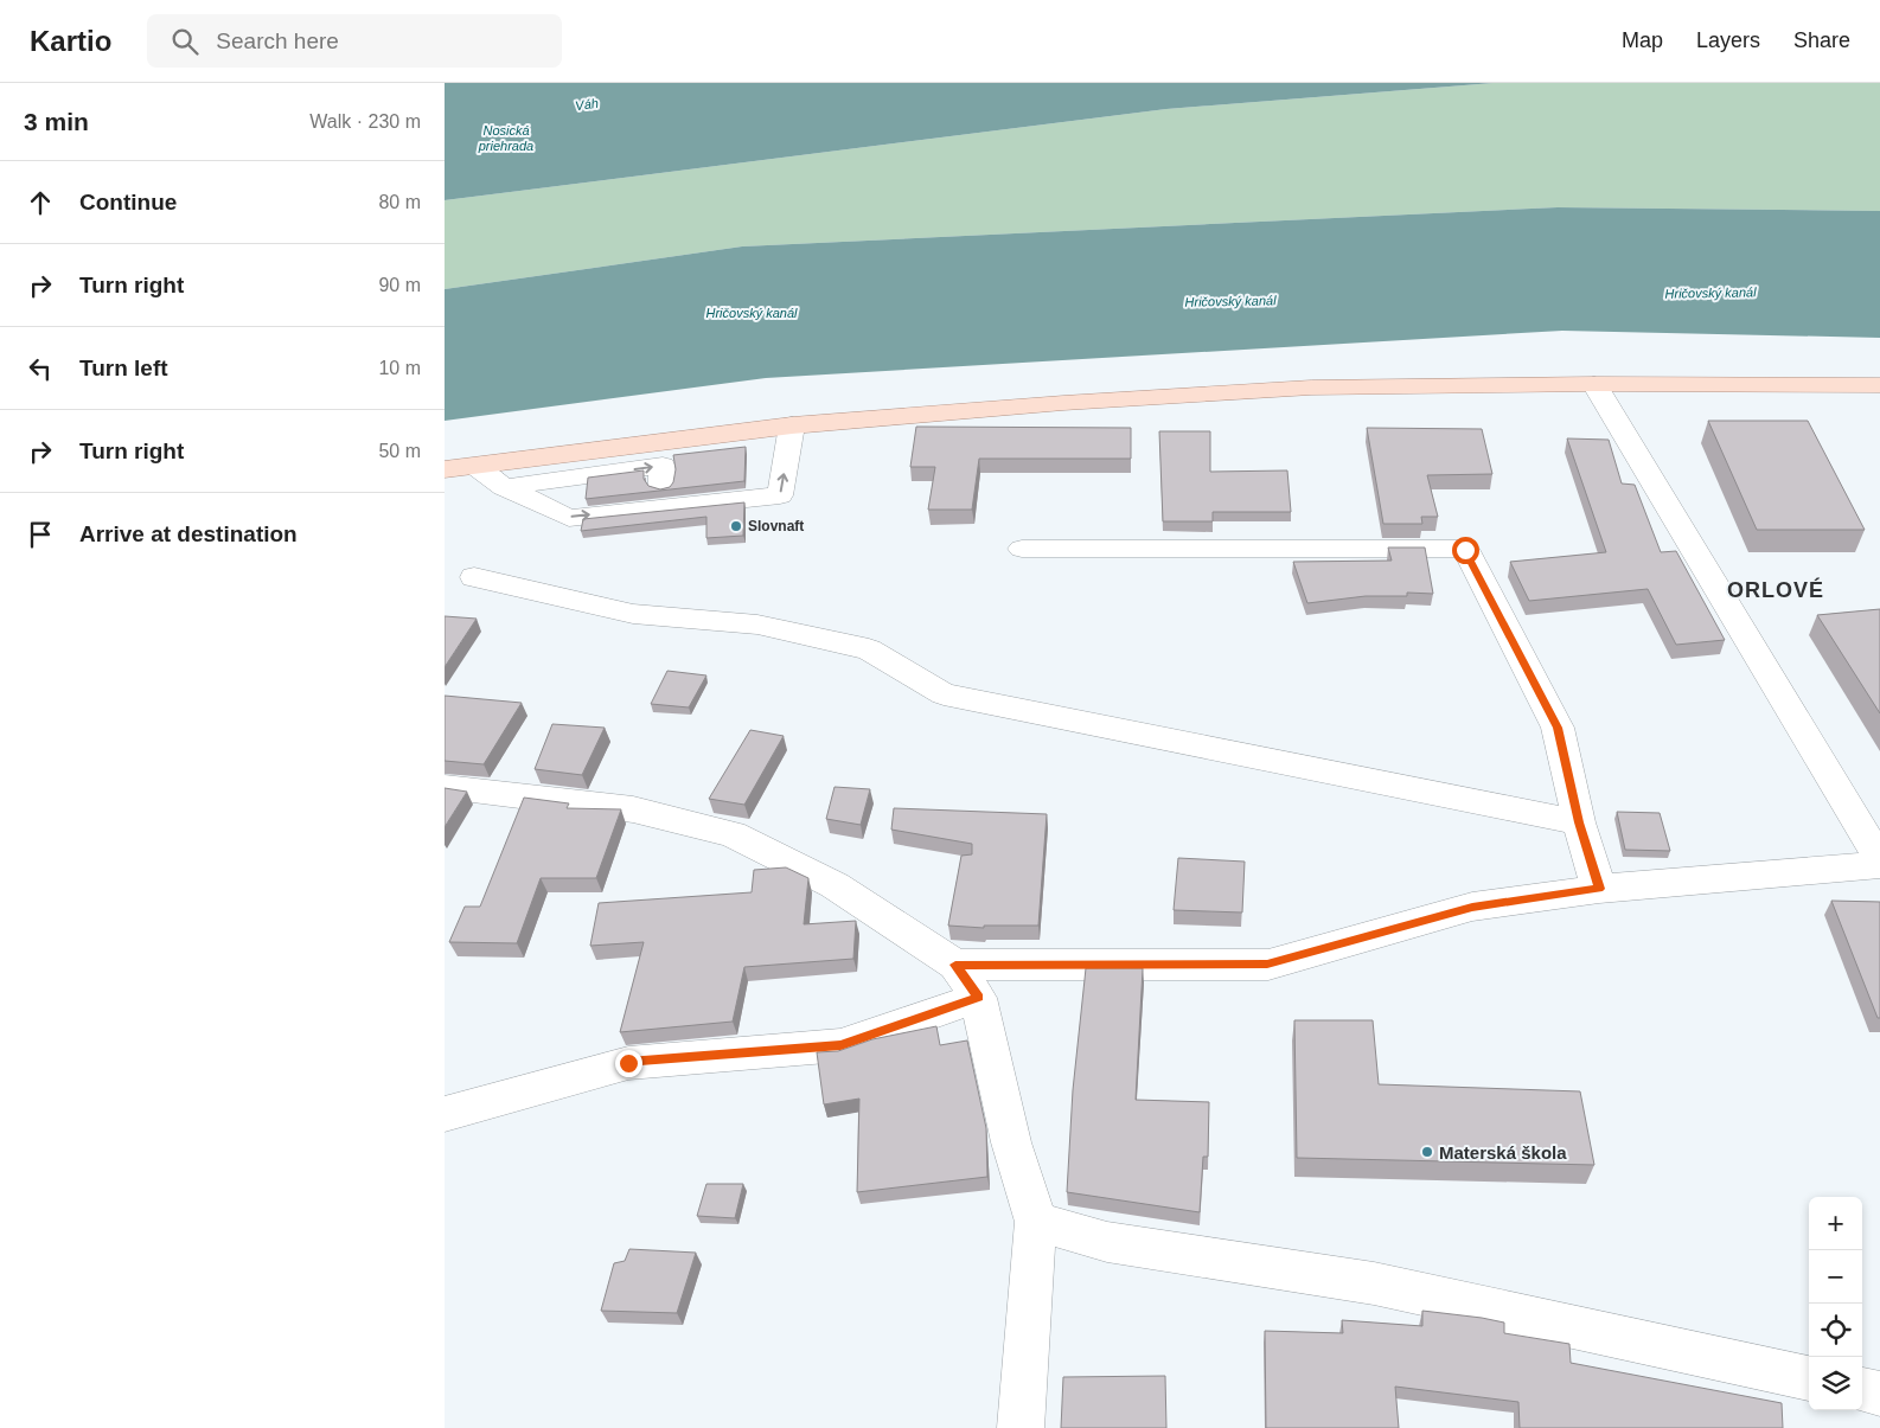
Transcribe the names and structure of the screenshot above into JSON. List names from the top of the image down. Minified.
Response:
{"districts":["ORLOVÉ"],"water":["Váh","Nosická priehrada","Hričovský kanál"],"places":["Slovnaft","Materská škola"],"page":{"header":"Kartio","search":"Search here","nav":["Map","Layers","Share"],"heading":["3 min","Walk · 230 m"],"list":[["Continue","80 m"],["Turn right","90 m"],["Turn left","10 m"],["Turn right","50 m"],"Arrive at destination"],"map_buttons":["+","−"]}}
